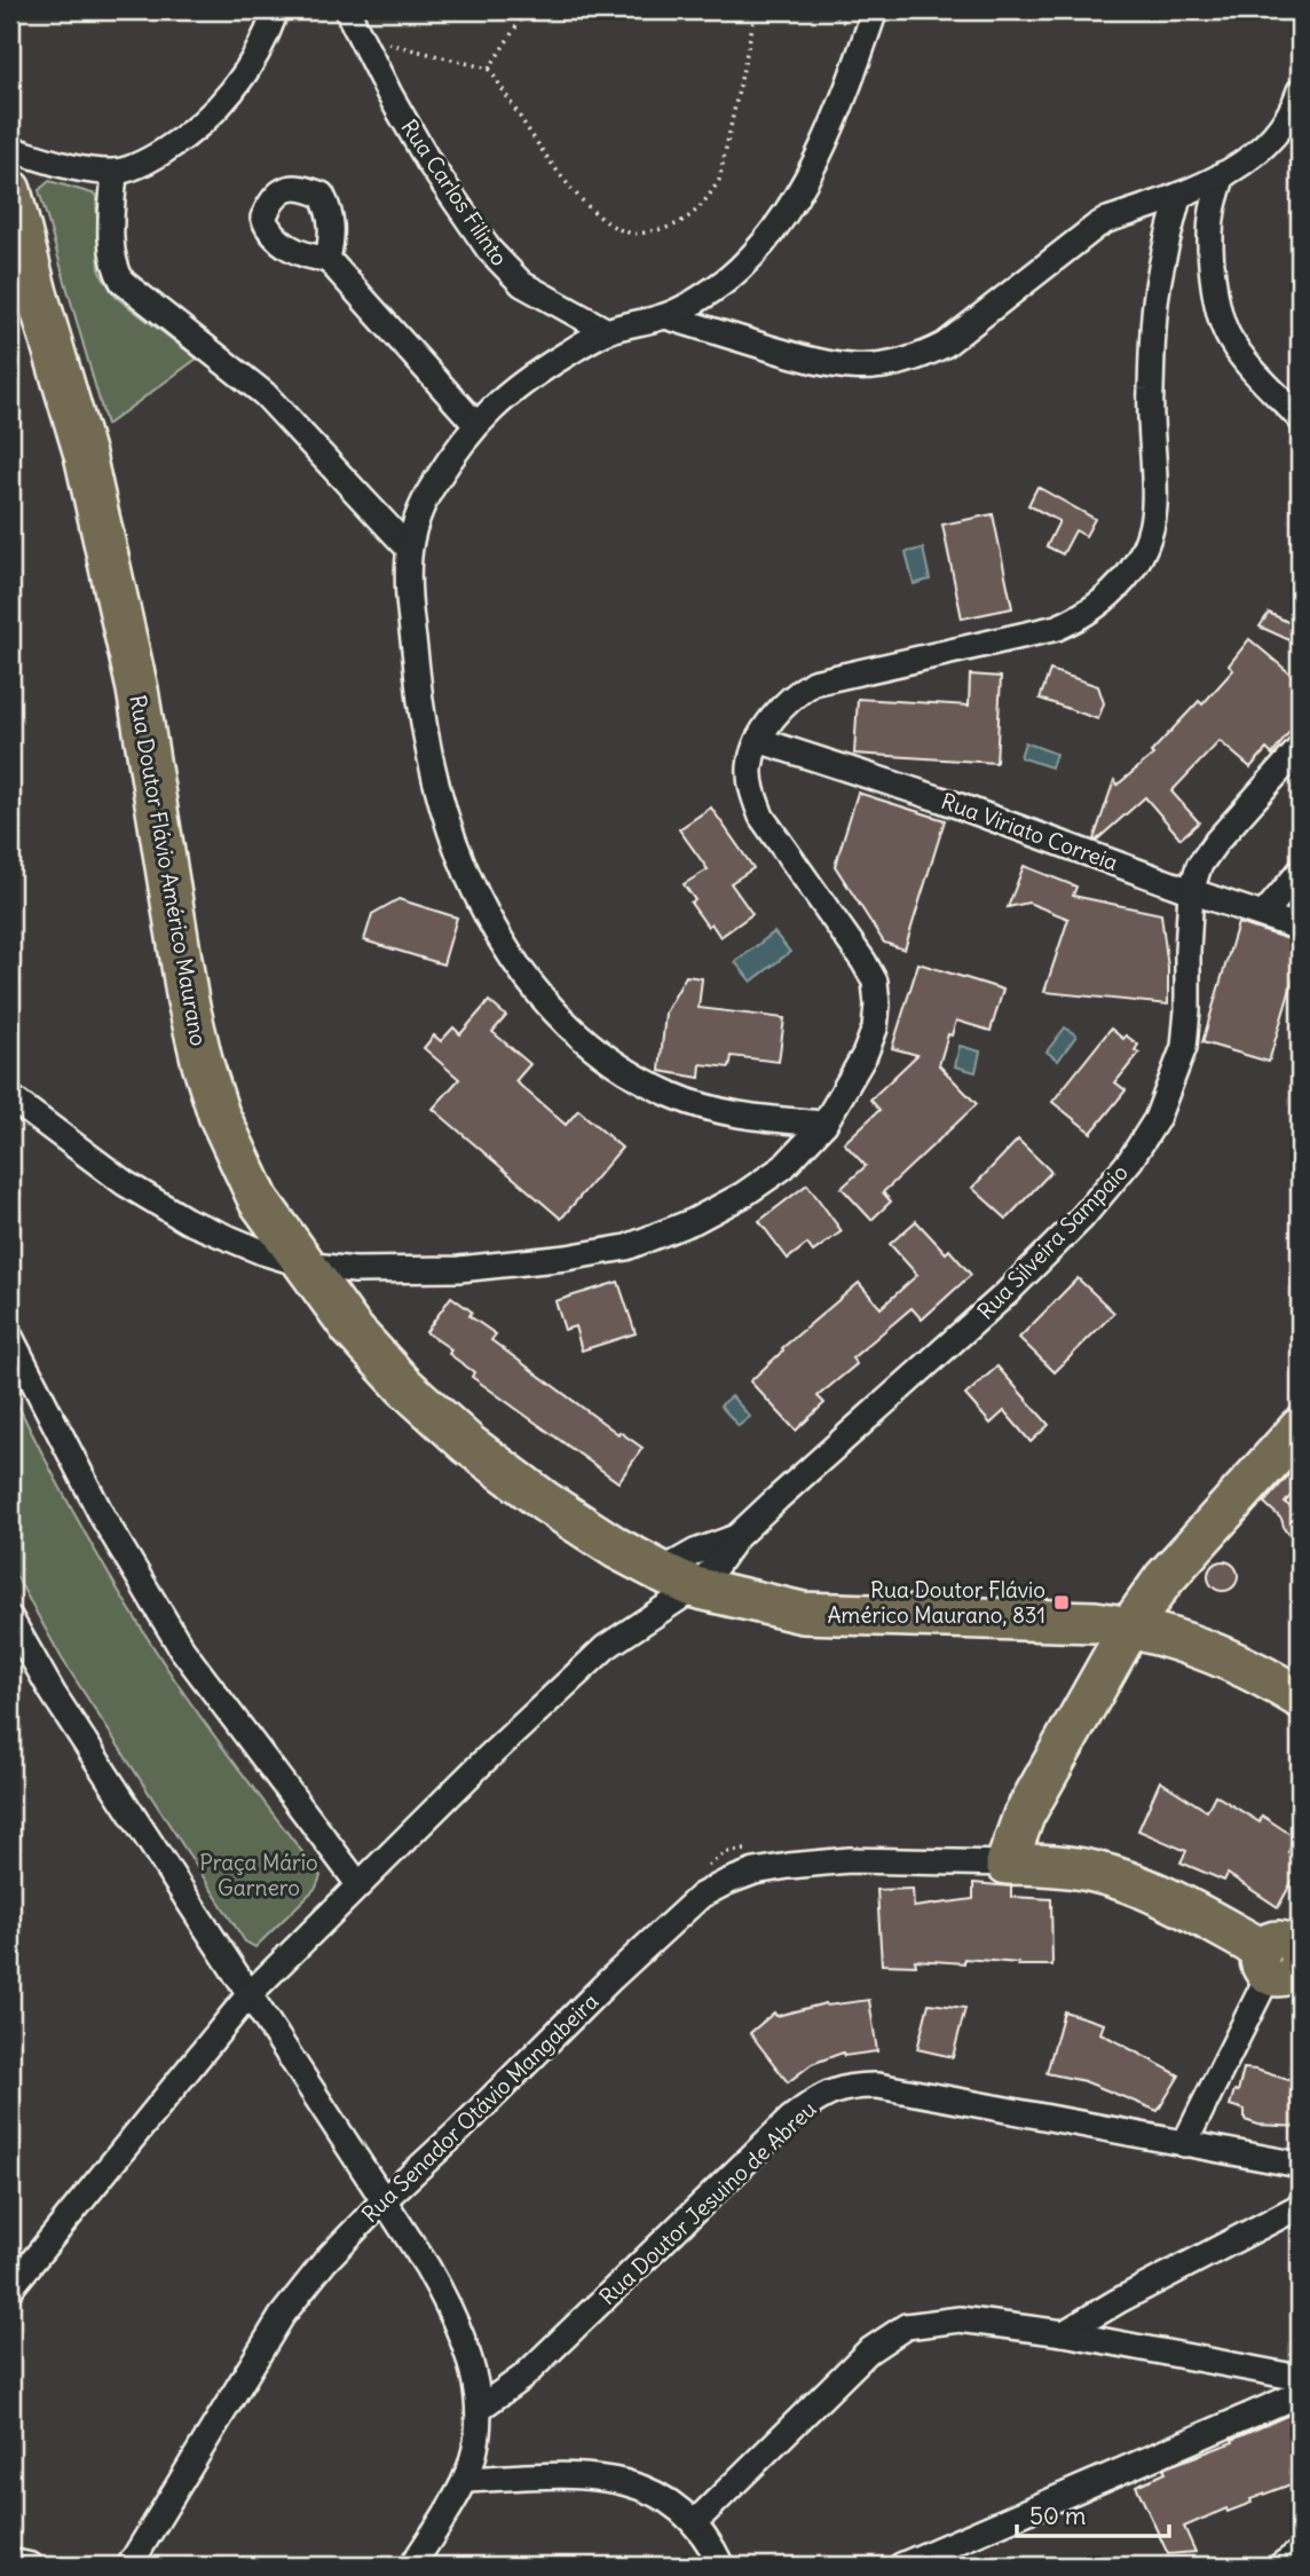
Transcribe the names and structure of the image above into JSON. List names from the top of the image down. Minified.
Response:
{"streets":{"main road":["Rua Doutor Flávio Américo Maurano","Rua Senador Otávio Mangabeira"],"street":["Rua Carlos Filinto","Rua Viriato Correia","Rua Silveira Sampaio","Rua Doutor Jesuino de Abreu"]},"crossings":[["Rua Viriato Correia","Rua Silveira Sampaio"],["Rua Doutor Flávio Américo Maurano","Rua Silveira Sampaio"]],"parks":["Praça Mário Garnero"],"places":{"transit":["Rua Doutor Flávio Américo Maurano, 831"]},"scale_bar":"50 m"}
